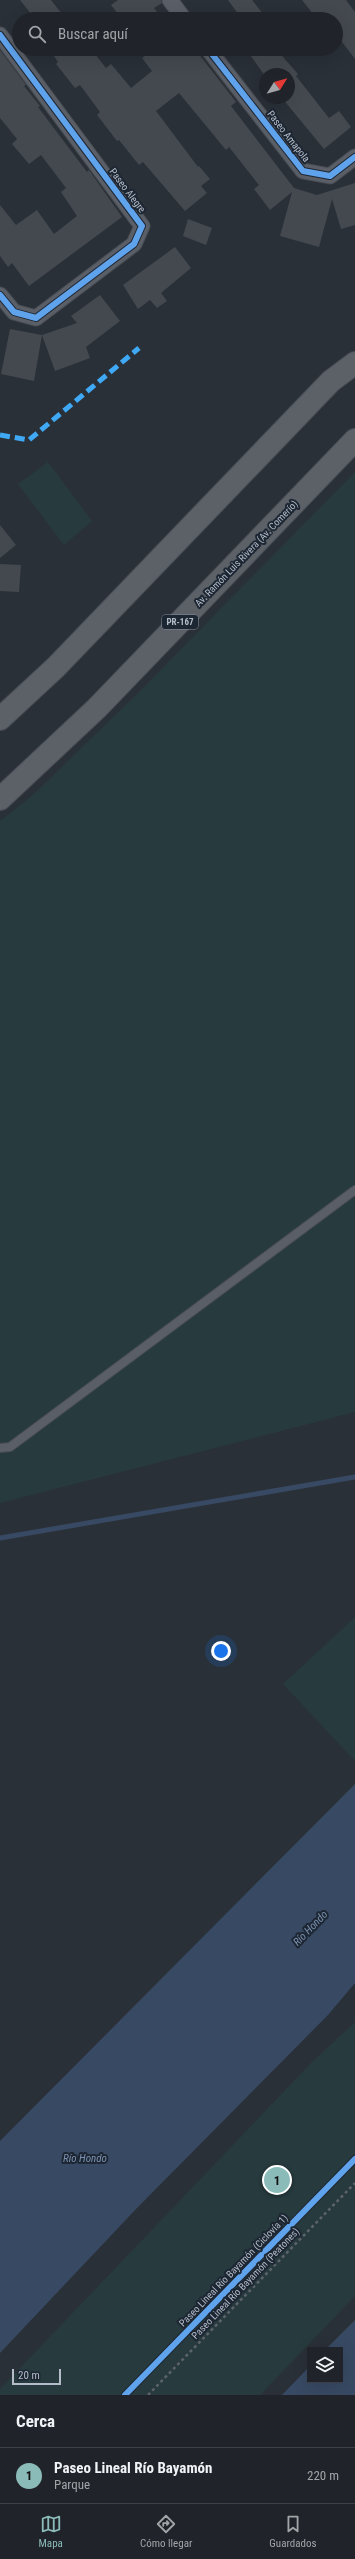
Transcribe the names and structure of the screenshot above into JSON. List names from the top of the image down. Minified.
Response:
{"streets":{"main road":["Av. Ramón Luis Rivera (Av. Comerío)","PR-167"],"street":["Paseo Amapola","Paseo Alegre"],"path":["Paseo Lineal Río Bayamón (Peatones)"],"cycle path":["Paseo Lineal Río Bayamón (Ciclovía 1)"]},"water":["Río Hondo"],"scale_bar":"20 m","north":"top right","page":{"search":"Buscar aquí","pins":"1","scale":"20 m","heading":"Cerca","list":[{"mark":"1","name":"Paseo Lineal Río Bayamón","note":"Parque","value":"220 m"}],"nav":["Mapa","Cómo llegar","Guardados"]}}
